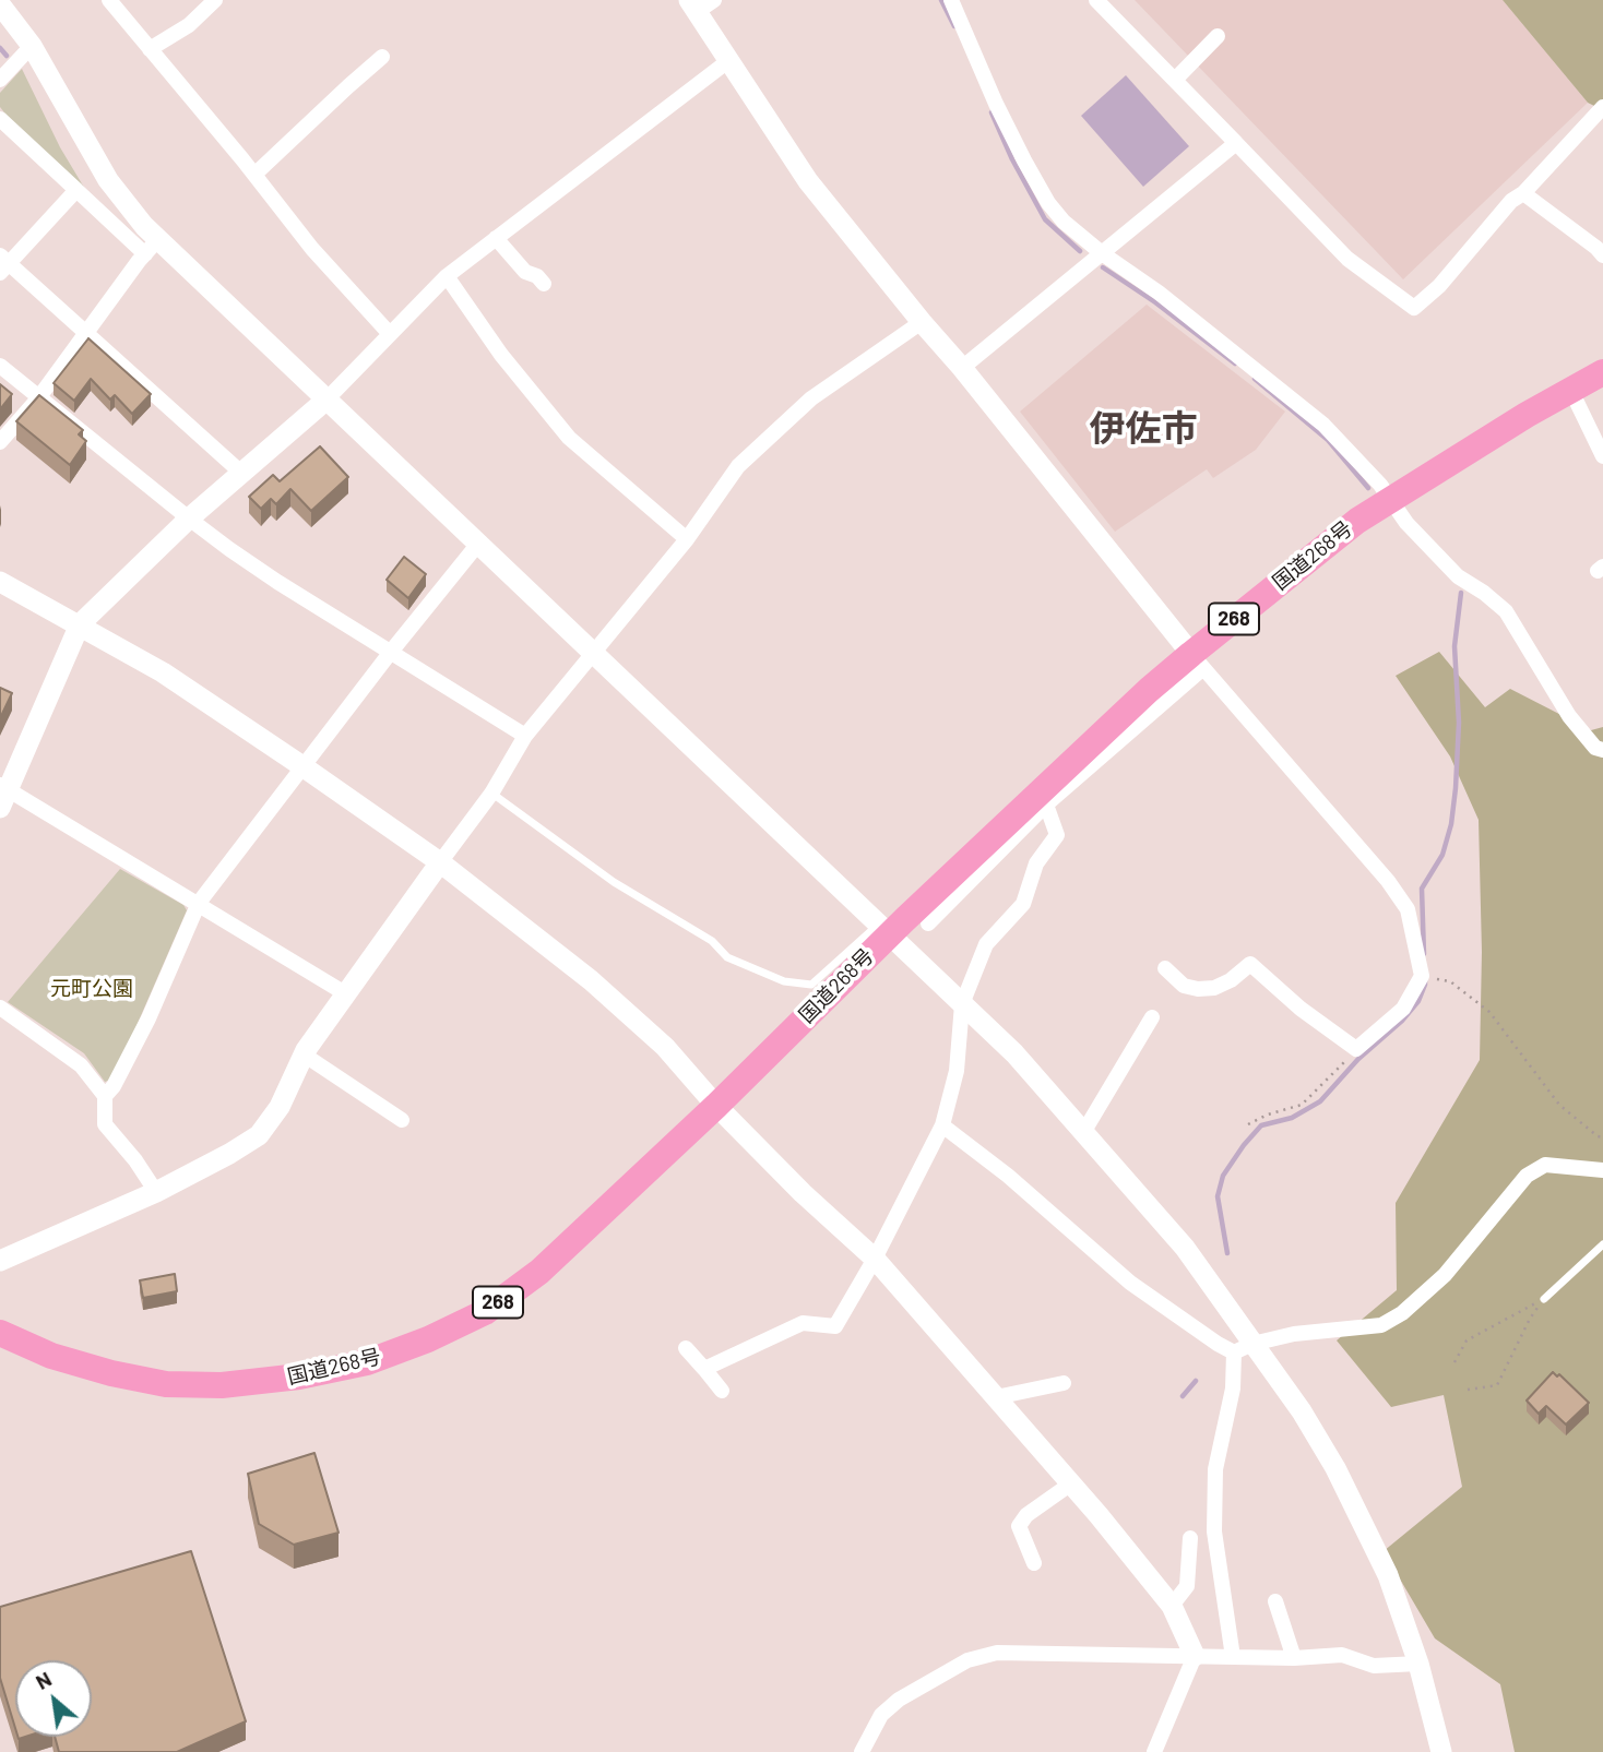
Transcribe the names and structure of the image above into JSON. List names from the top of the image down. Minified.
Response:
{"streets":{"highway":["国道268号","268"]},"districts":["伊佐市"],"parks":["元町公園"],"north":"top left"}
